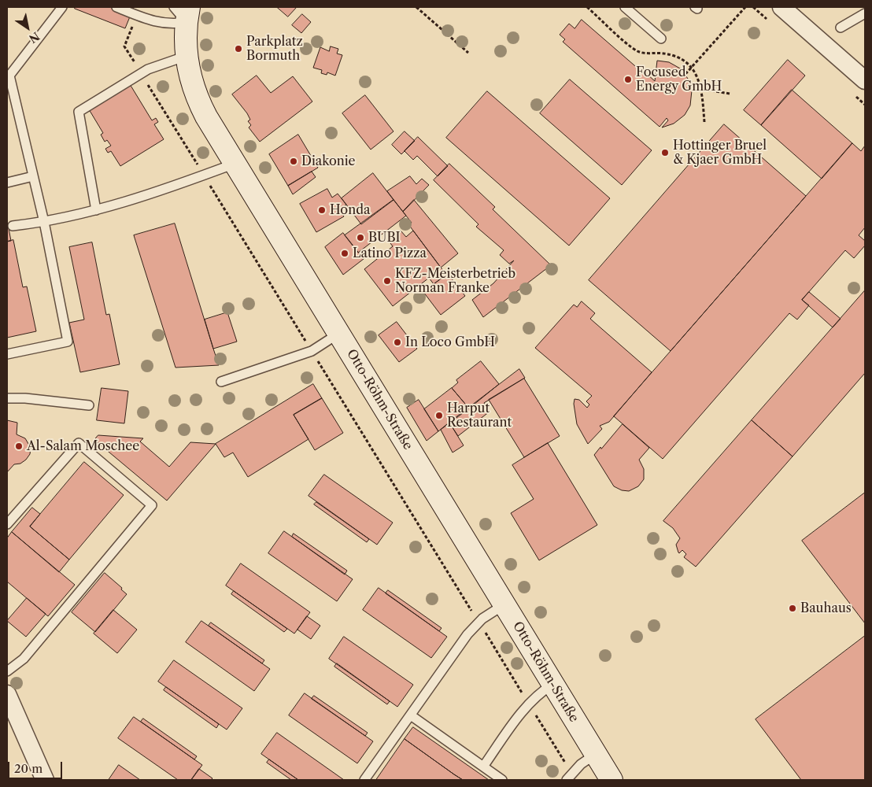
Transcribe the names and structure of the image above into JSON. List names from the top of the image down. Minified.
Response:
{"streets":{"street":["Otto-Röhm-Straße"]},"places":["Parkplatz Bormuth","Focused Energy GmbH","Hottinger Bruel & Kjaer GmbH","Diakonie","Honda","BUBI","Latino Pizza","KFZ-Meisterbetrieb Norman Franke","In Loco GmbH","Harput Restaurant","Al-Salam Moschee","Bauhaus"],"scale_bar":"20 m","north":"bottom right"}
